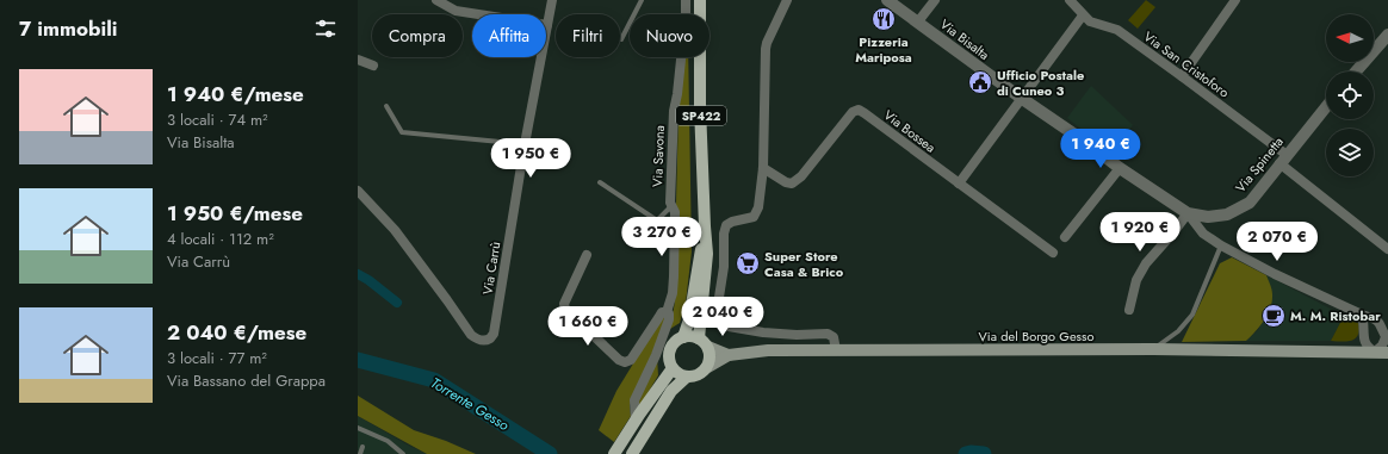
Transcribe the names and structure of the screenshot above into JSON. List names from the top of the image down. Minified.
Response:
{"streets":{"main road":["SP422","Via del Borgo Gesso"],"street":["Via Bisalta","Via San Cristoforo","Via Bossea","Via Savona","Via Spinetta","Via Carrù"]},"crossings":[["Via Bisalta","Via Spinetta"],["Via San Cristoforo","Via Spinetta"],["SP422","Via del Borgo Gesso"]],"water":["Torrente Gesso"],"places":{"restaurant":["Pizzeria Mariposa"],"public building":["Ufficio Postale di Cuneo 3"],"supermarket":["Super Store Casa & Brico"],"cafe":["M. M. Ristobar"]},"north":"left","page":{"heading":"7 immobili","chip":["Compra","Affitta","Filtri","Nuovo"],"list":[{"name":"1 940 €/mese","note":"3 locali · 74 m² · Via Bisalta"},{"name":"1 950 €/mese","note":"4 locali · 112 m² · Via Carrù"},{"name":"2 040 €/mese","note":"3 locali · 77 m² · Via Bassano del Grappa"}],"price":["1 940 €","1 950 €","1 920 €","3 270 €","2 070 €","2 040 €","1 660 €"]}}
